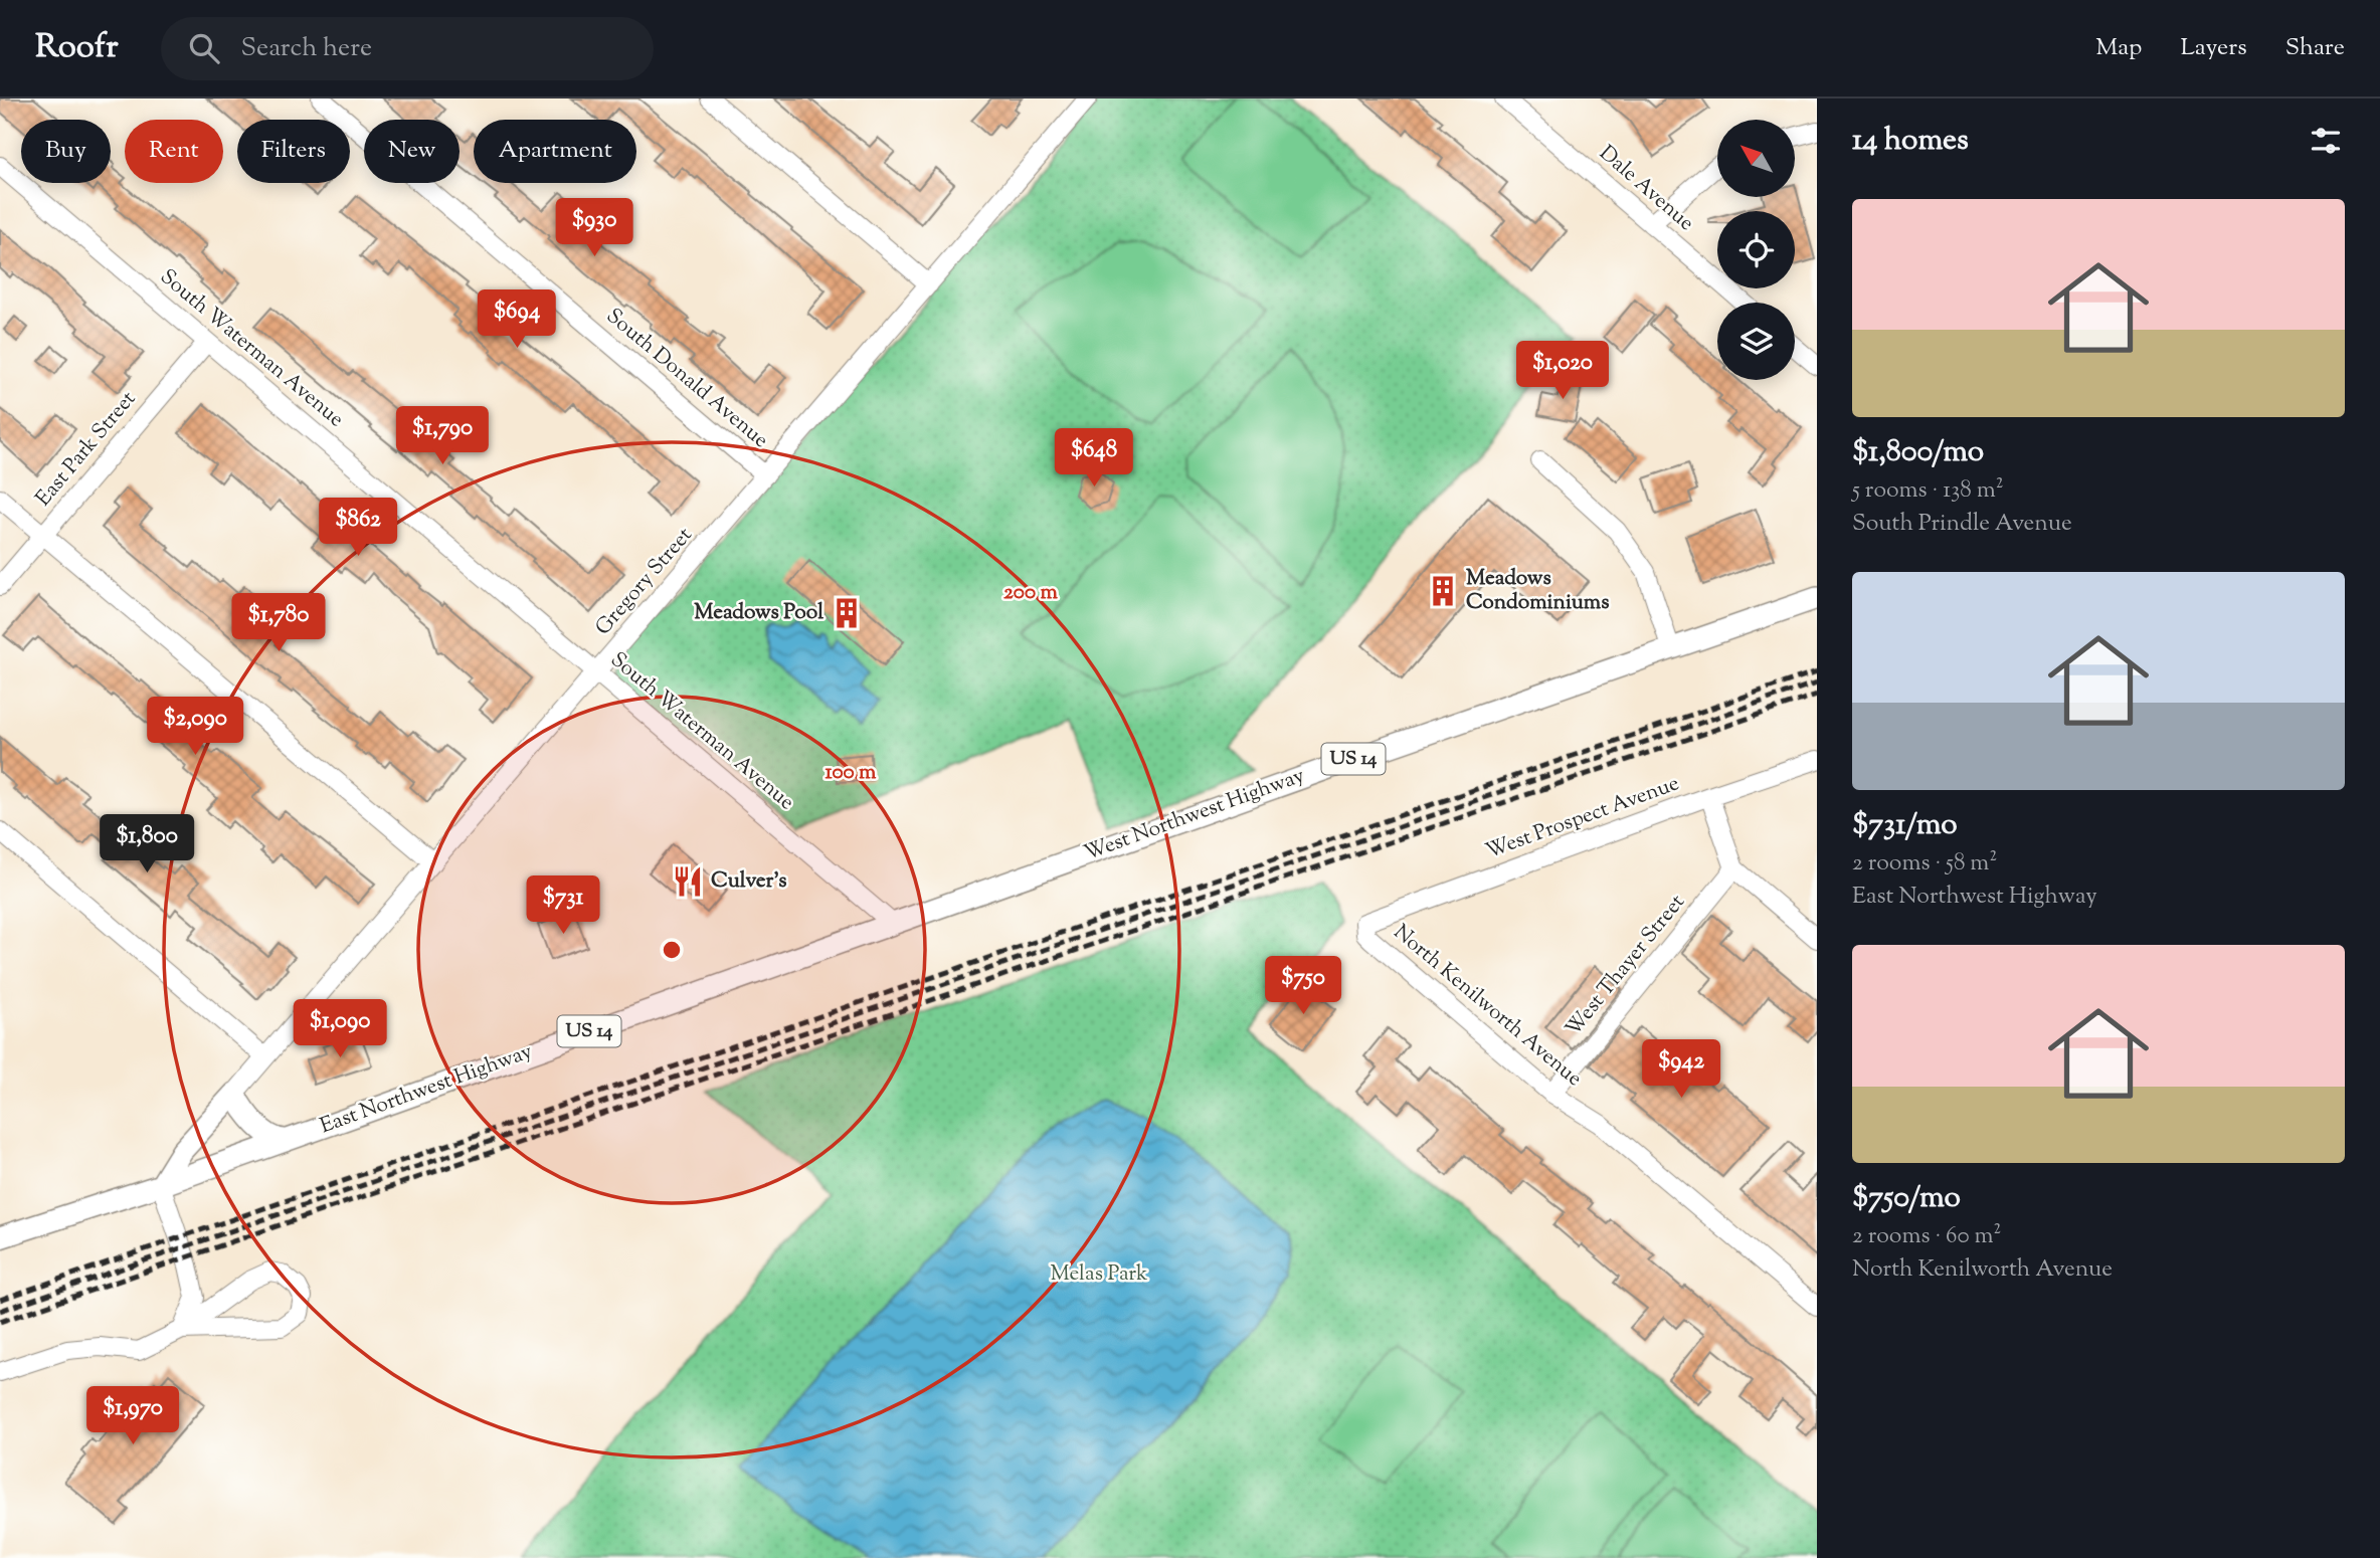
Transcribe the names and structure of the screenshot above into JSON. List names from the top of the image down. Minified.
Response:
{"streets":{"main road":["US 14","West Northwest Highway","East Northwest Highway"],"street":["Dale Avenue","South Waterman Avenue","South Donald Avenue","East Park Street","Gregory Street","West Prospect Avenue","West Thayer Street","North Kenilworth Avenue"]},"crossings":[["South Waterman Avenue","East Park Street"],["South Waterman Avenue","Gregory Street"],["South Waterman Avenue","West Northwest Highway"],["South Waterman Avenue","East Northwest Highway"],["South Donald Avenue","Gregory Street"],["West Northwest Highway","East Northwest Highway"],["West Prospect Avenue","North Kenilworth Avenue"],["West Thayer Street","North Kenilworth Avenue"]],"parks":["Melas Park"],"places":{"building":["Meadows Condominiums","Meadows Pool"],"restaurant":["Culver's"]},"north":"top left","page":{"header":"Roofr","search":"Search here","nav":["Map","Layers","Share"],"heading":"14 homes","chip":["Buy","Rent","Filters","New","Apartment"],"list":[{"name":"$1,800/mo","note":"5 rooms · 138 m² · South Prindle Avenue"},{"name":"$731/mo","note":"2 rooms · 58 m² · East Northwest Highway"},{"name":"$750/mo","note":"2 rooms · 60 m² · North Kenilworth Avenue"}],"price":["$930","$694","$1,020","$1,790","$648","$862","$1,780","$2,090","$1,800","$731","$750","$1,090","$942","$1,970"]},"rings":["200 m","100 m"]}
